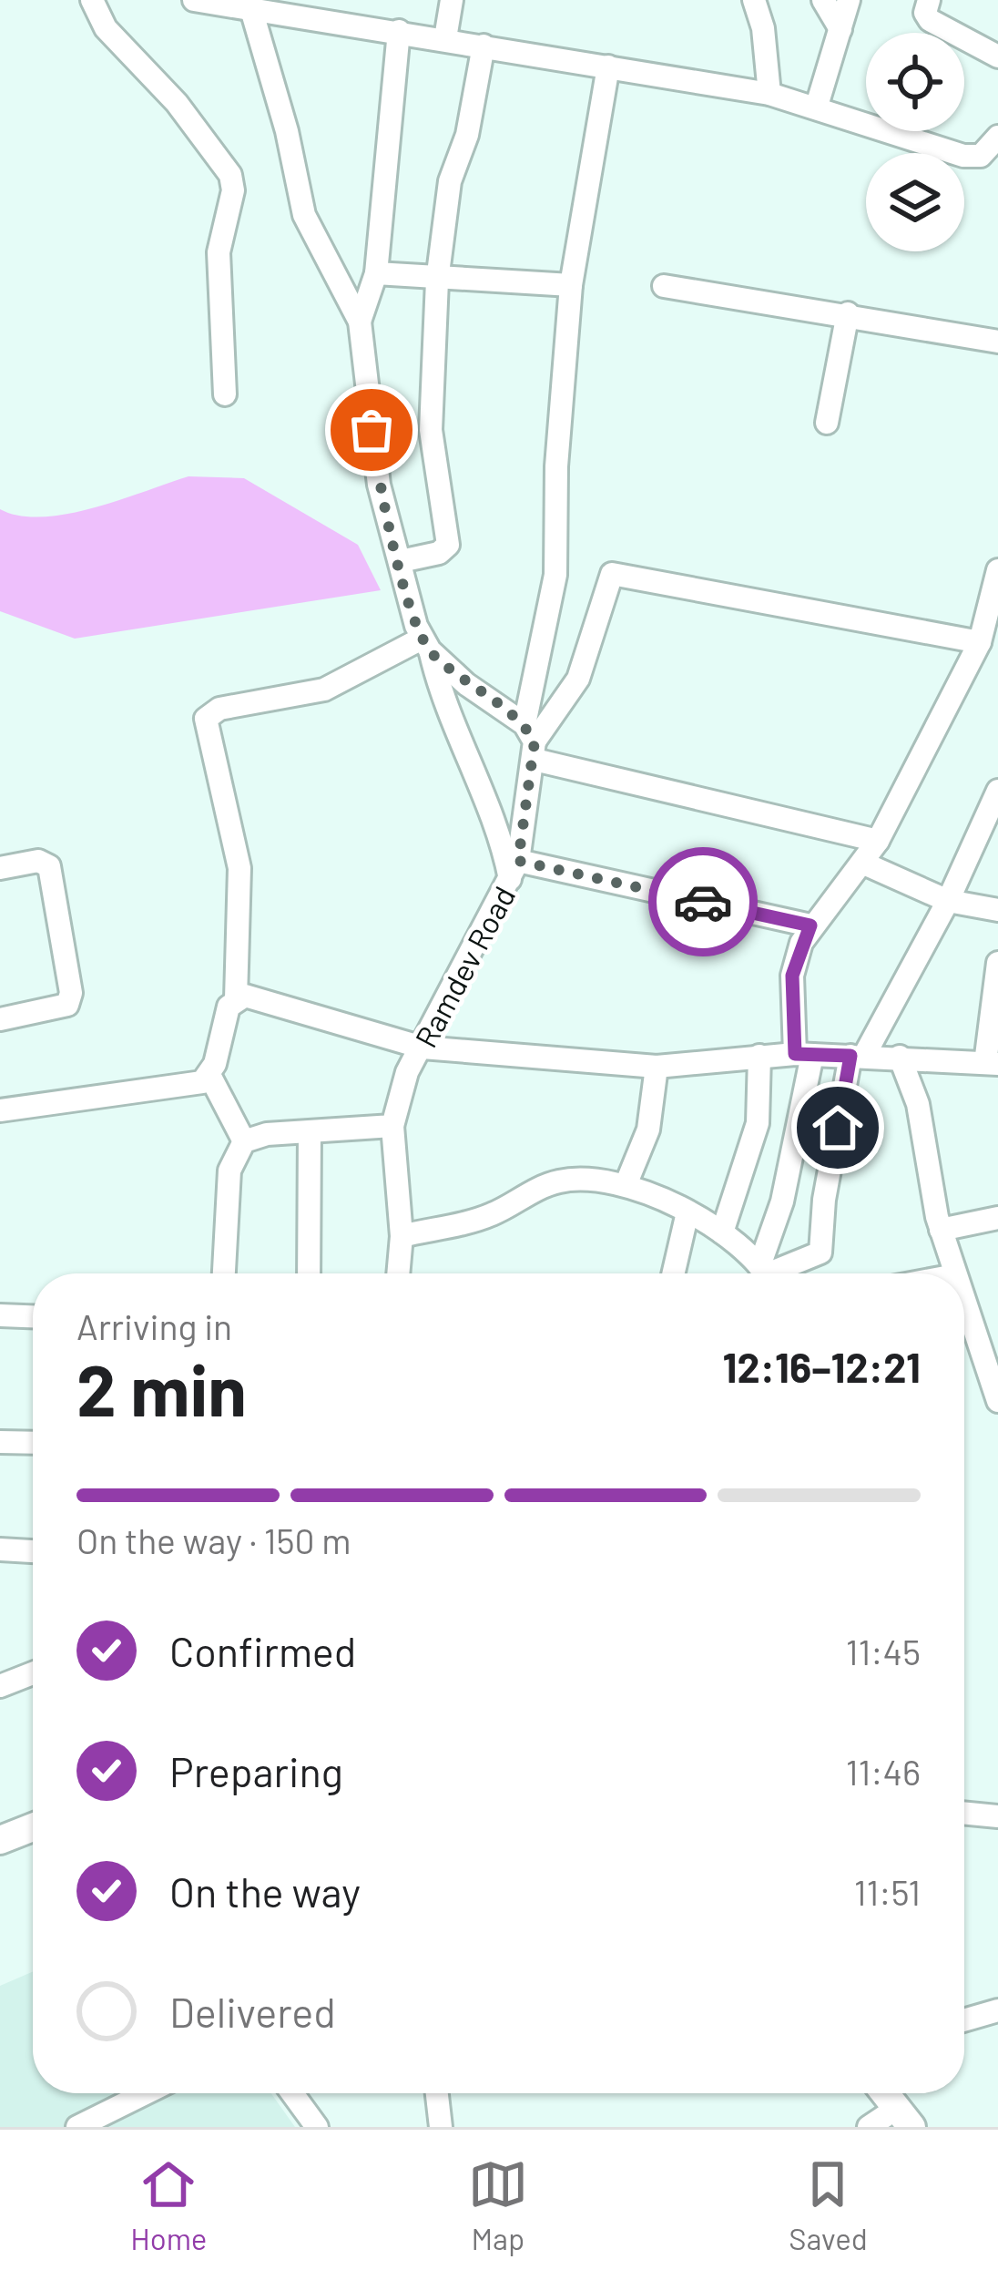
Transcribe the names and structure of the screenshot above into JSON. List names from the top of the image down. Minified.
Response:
{"streets":{"street":["Ramdev Road"]},"page":{"heading":["2 min","Arriving in","12:16–12:21"],"bar":"On the way · 150 m","list":[["Confirmed","11:45"],["Preparing","11:46"],["On the way","11:51"],"Delivered"],"tabs":["Home","Map","Saved"]}}
